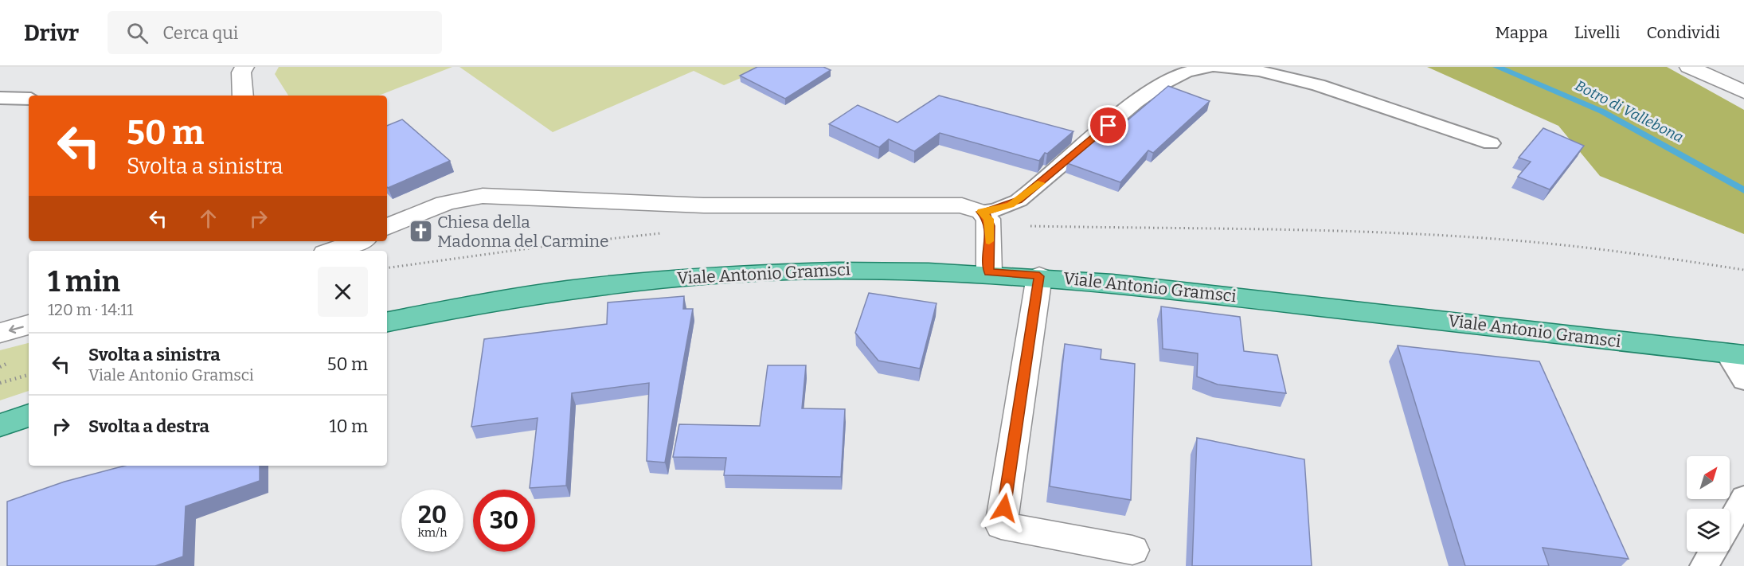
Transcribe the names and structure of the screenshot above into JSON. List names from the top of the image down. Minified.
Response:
{"streets":{"main road":["Viale Antonio Gramsci"]},"water":["Botro di Vallebona"],"places":{"church":["Chiesa della Madonna del Carmine"]},"north":"top right","page":{"header":"Drivr","search":"Cerca qui","nav":["Mappa","Livelli","Condividi"],"turn":["50 m","Svolta a sinistra"],"heading":["1 min","120 m · 14:11"],"list":[{"name":"Svolta a sinistra","note":"Viale Antonio Gramsci","value":"50 m"},{"name":"Svolta a destra","value":"10 m"}],"speed":"20 km/h","limit":"30"}}
